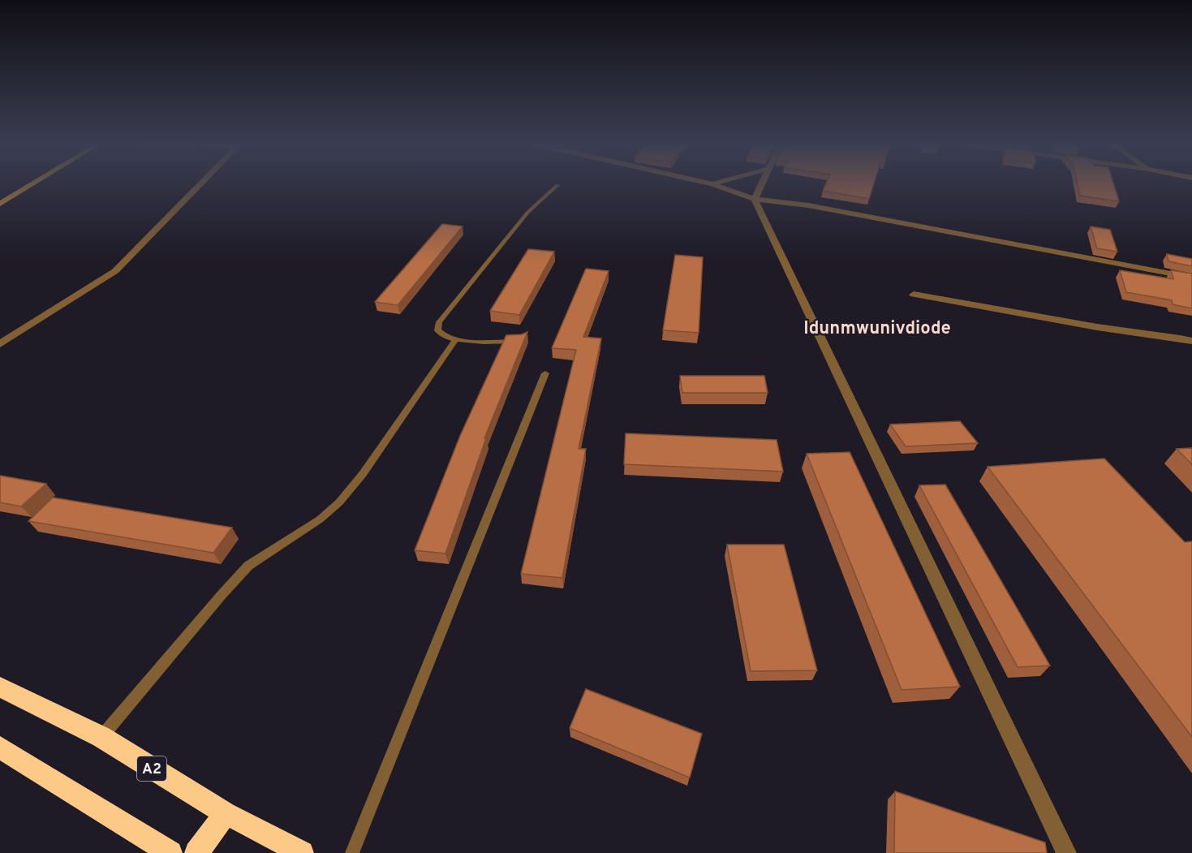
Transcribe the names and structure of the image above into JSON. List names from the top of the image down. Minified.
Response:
{"streets":{"highway":["A2"]},"districts":["Idunmwunivdiode"]}
